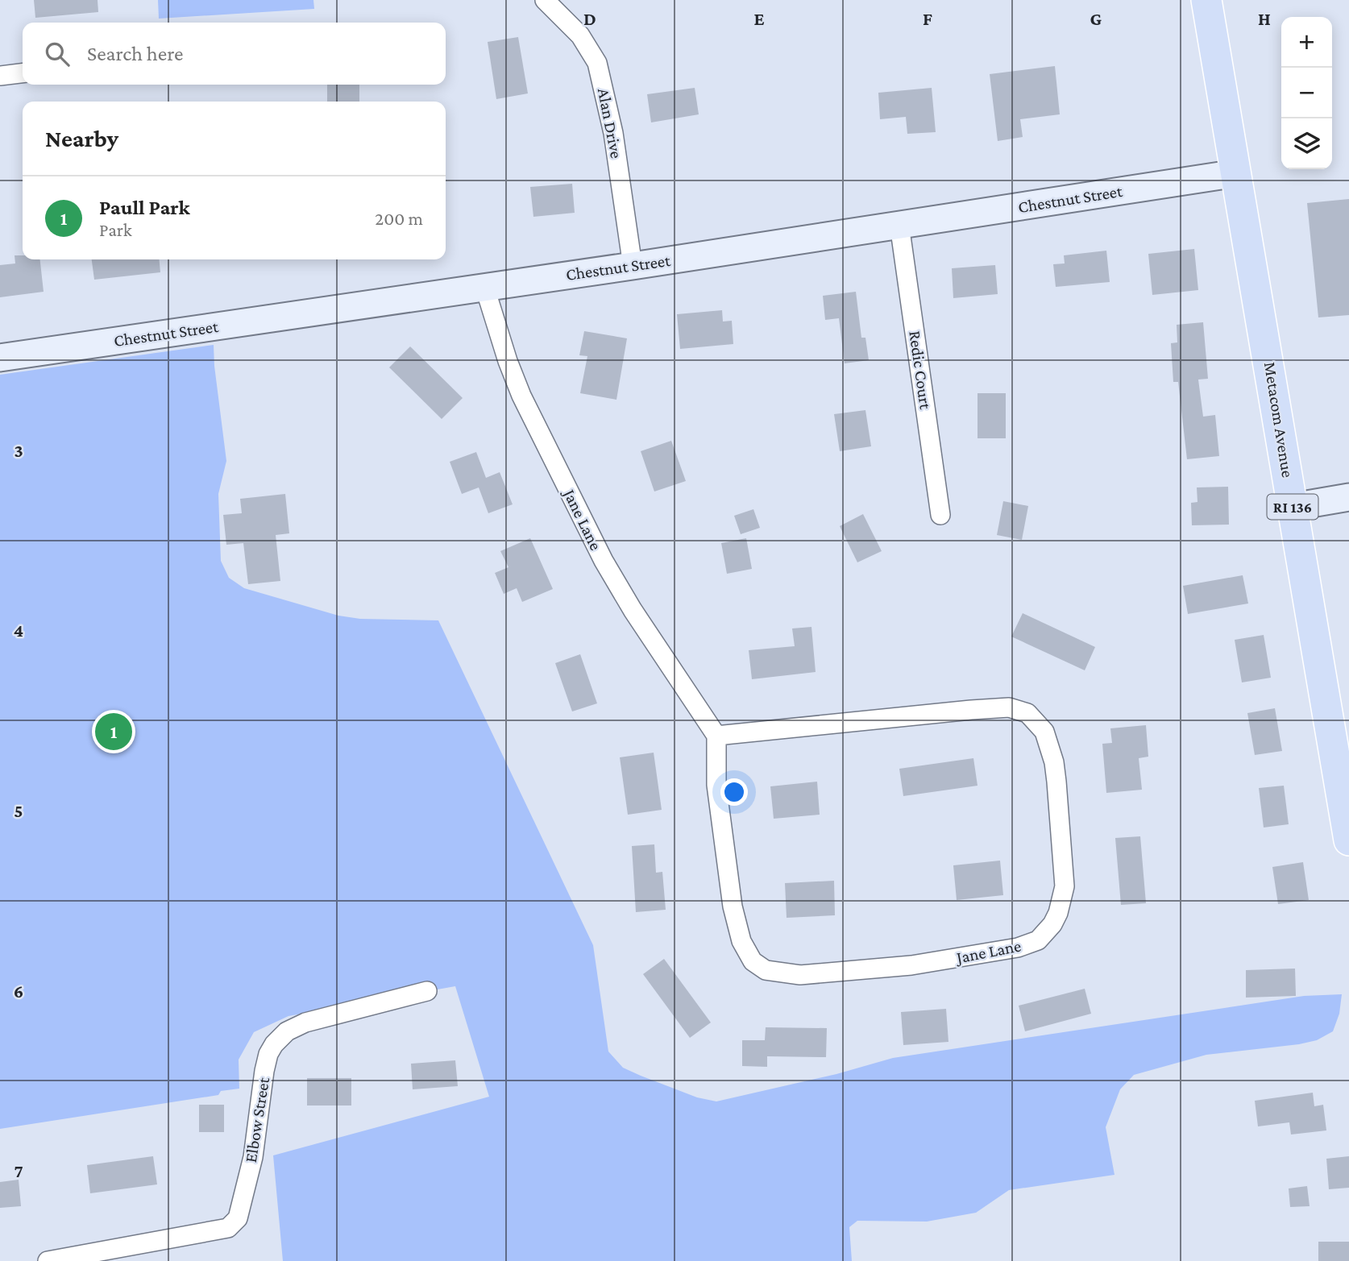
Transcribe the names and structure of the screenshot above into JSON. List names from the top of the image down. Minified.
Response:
{"streets":{"main road":["Metacom Avenue","RI 136"],"street":["Alan Drive","Chestnut Street","Redic Court","Jane Lane","Elbow Street"]},"crossings":[["Alan Drive","Chestnut Street"],["Chestnut Street","Redic Court"],["Chestnut Street","Metacom Avenue"],["Chestnut Street","Jane Lane"]],"page":{"map_buttons":["+","−"],"search":"Search here","heading":"Nearby","list":[{"mark":"1","name":"Paull Park","note":"Park","value":"200 m"}],"pins":"1"},"grid":{"columns":["D","E","F","G","H"],"rows":["3","4","5","6","7"]}}
